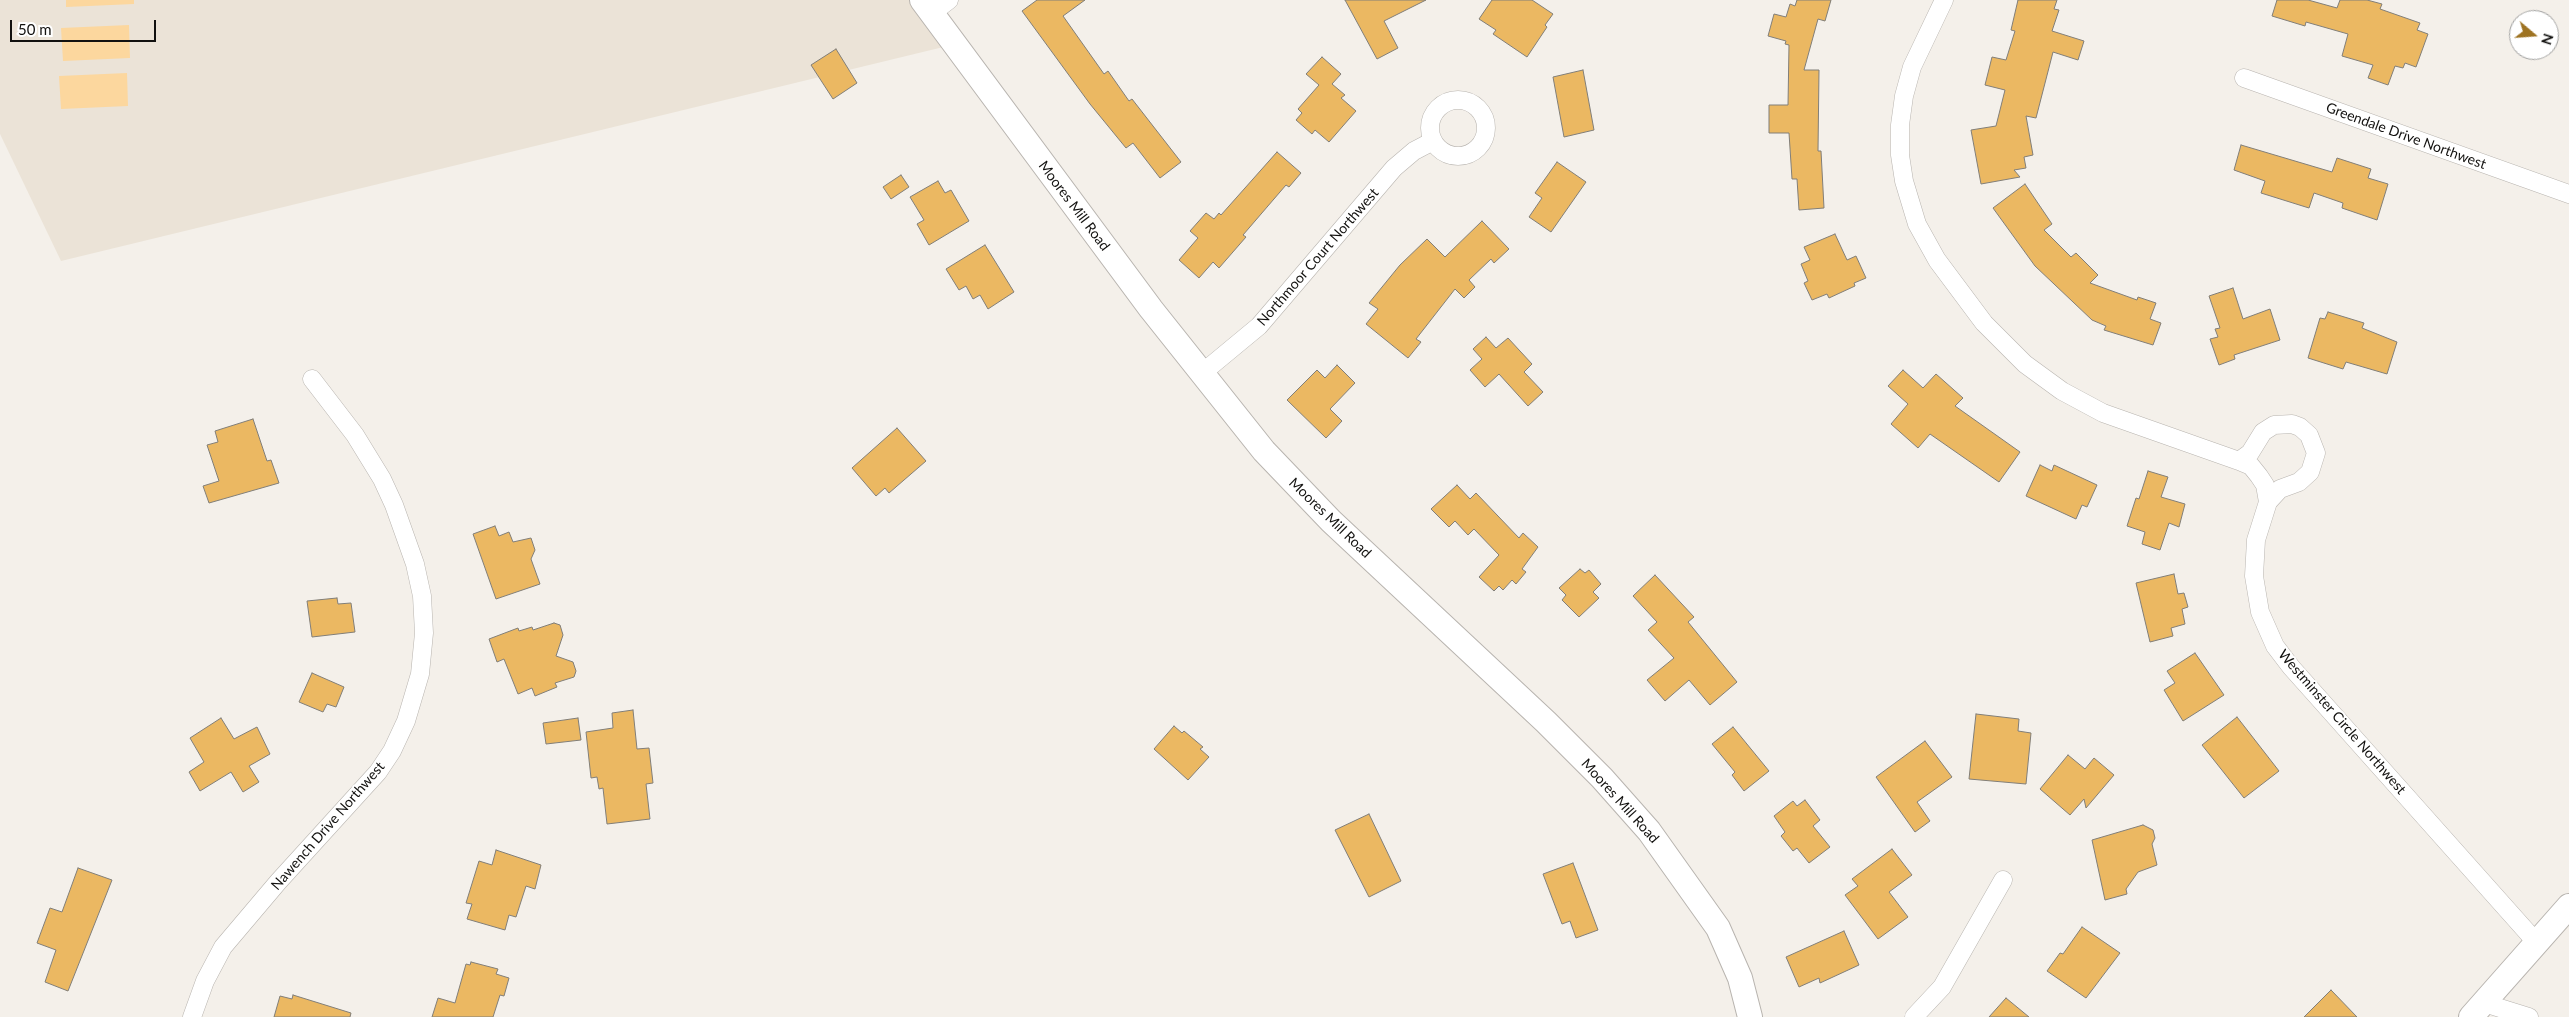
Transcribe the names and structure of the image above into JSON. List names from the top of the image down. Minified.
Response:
{"streets":{"street":["Greendale Drive Northwest","Moores Mill Road","Northmoor Court Northwest","Westminster Circle Northwest","Nawench Drive Northwest"]},"crossings":[["Moores Mill Road","Northmoor Court Northwest"]],"scale_bar":"50 m","north":"right"}
